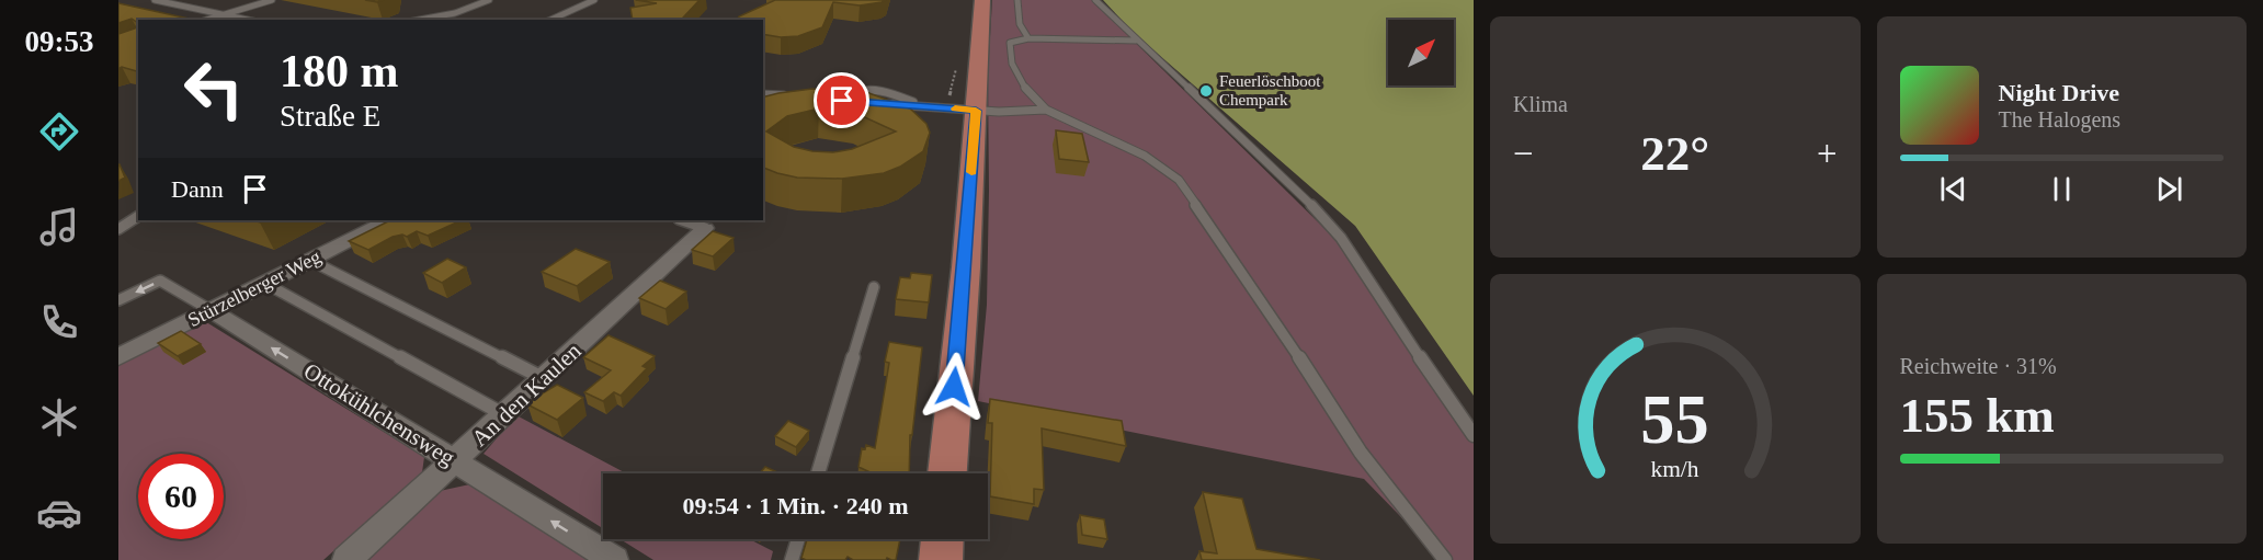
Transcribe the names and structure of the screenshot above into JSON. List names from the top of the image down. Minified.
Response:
{"streets":{"street":["Stürzelberger Weg","An den Kaulen","Ottokühlchensweg"]},"crossings":[["Stürzelberger Weg","Ottokühlchensweg"],["An den Kaulen","Ottokühlchensweg"]],"one_way":["Ottokühlchensweg"],"places":["Feuerlöschboot Chempark"],"north":"top right","page":{"tabs":"09:53","tile":["Klima",["Reichweite · 31%","155 km"]],"turn":["180 m","Straße E"],"song":["Night Drive","The Halogens"],"heat":["−","22°","+"],"then":"Dann","limit":"60","trip":"09:54 · 1 Min. · 240 m","gauge":["55","km/h"]}}
